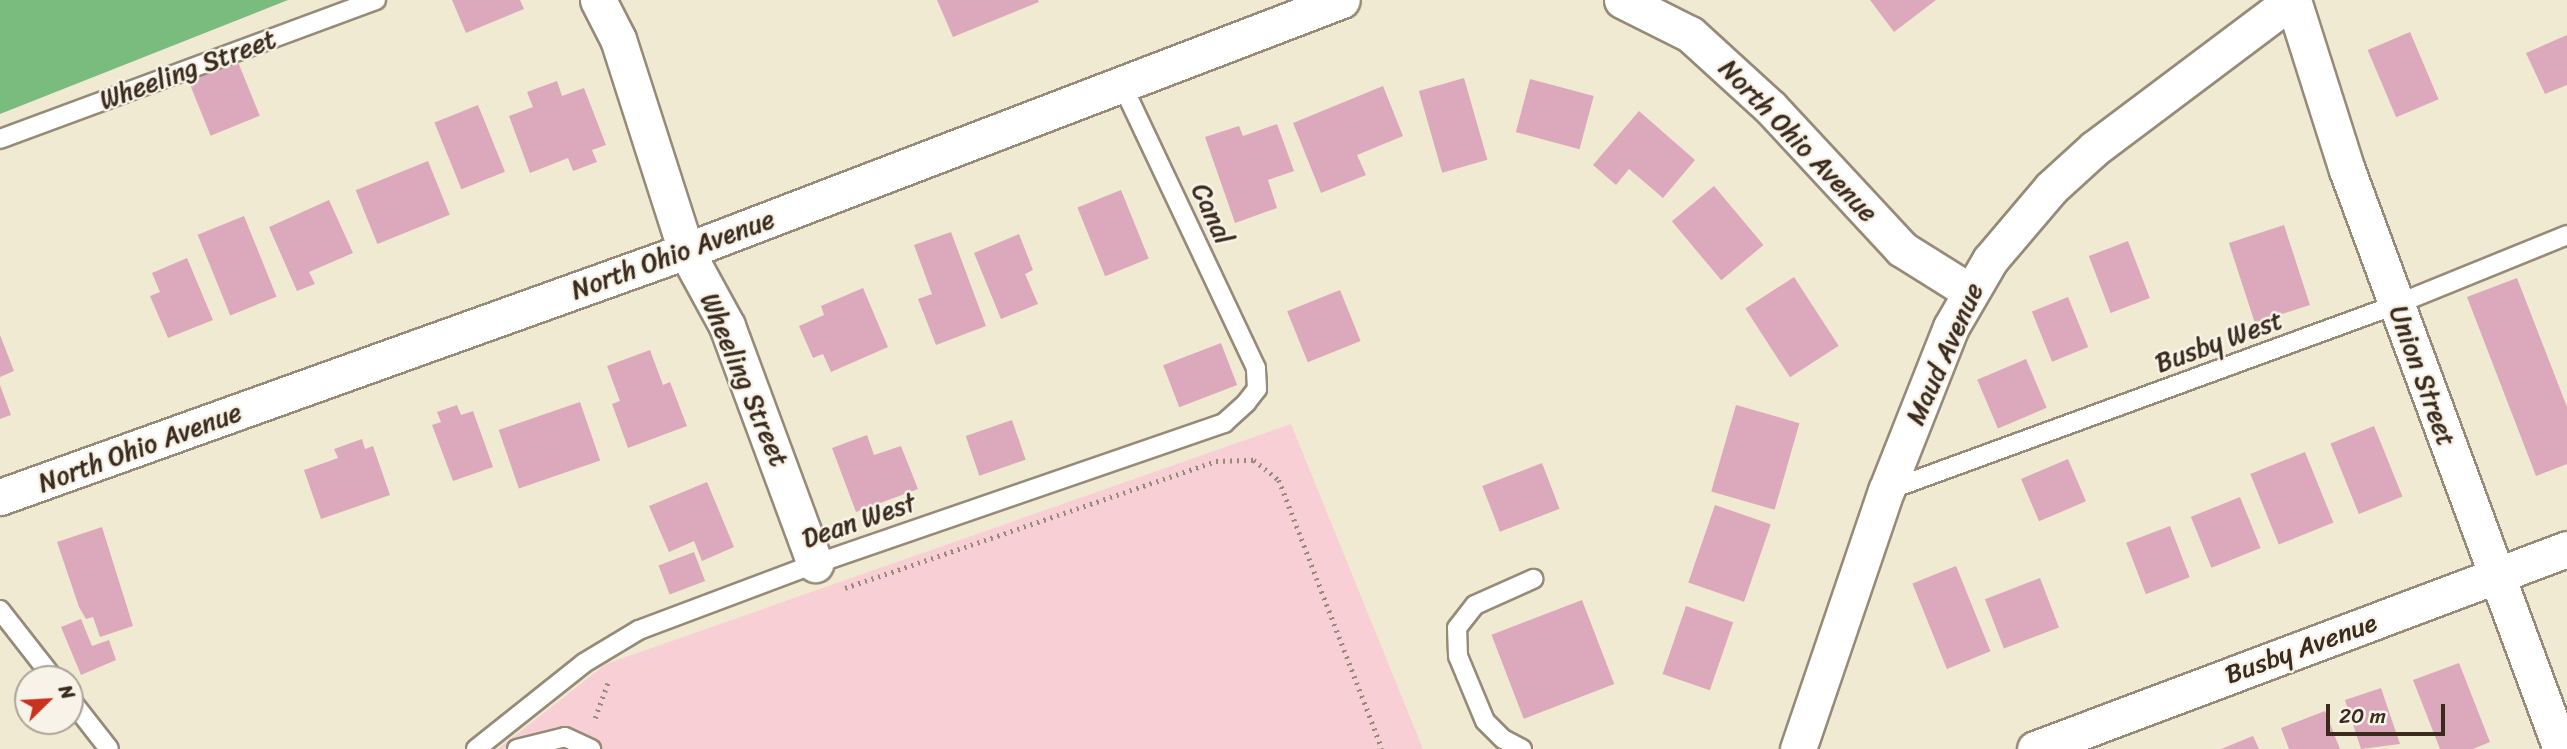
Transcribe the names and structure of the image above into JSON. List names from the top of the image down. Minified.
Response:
{"streets":{"street":["Wheeling Street","North Ohio Avenue","Maud Avenue","Union Street","Busby Avenue"],"lane":["Canal","Busby West","Dean West"]},"crossings":[["Wheeling Street","North Ohio Avenue"],["Wheeling Street","Dean West"],["North Ohio Avenue","Canal"],["North Ohio Avenue","Maud Avenue"],["Canal","Dean West"],["Busby West","Maud Avenue"],["Busby West","Union Street"],["Maud Avenue","Union Street"],["Union Street","Busby Avenue"]],"scale_bar":"20 m","north":"top right"}
